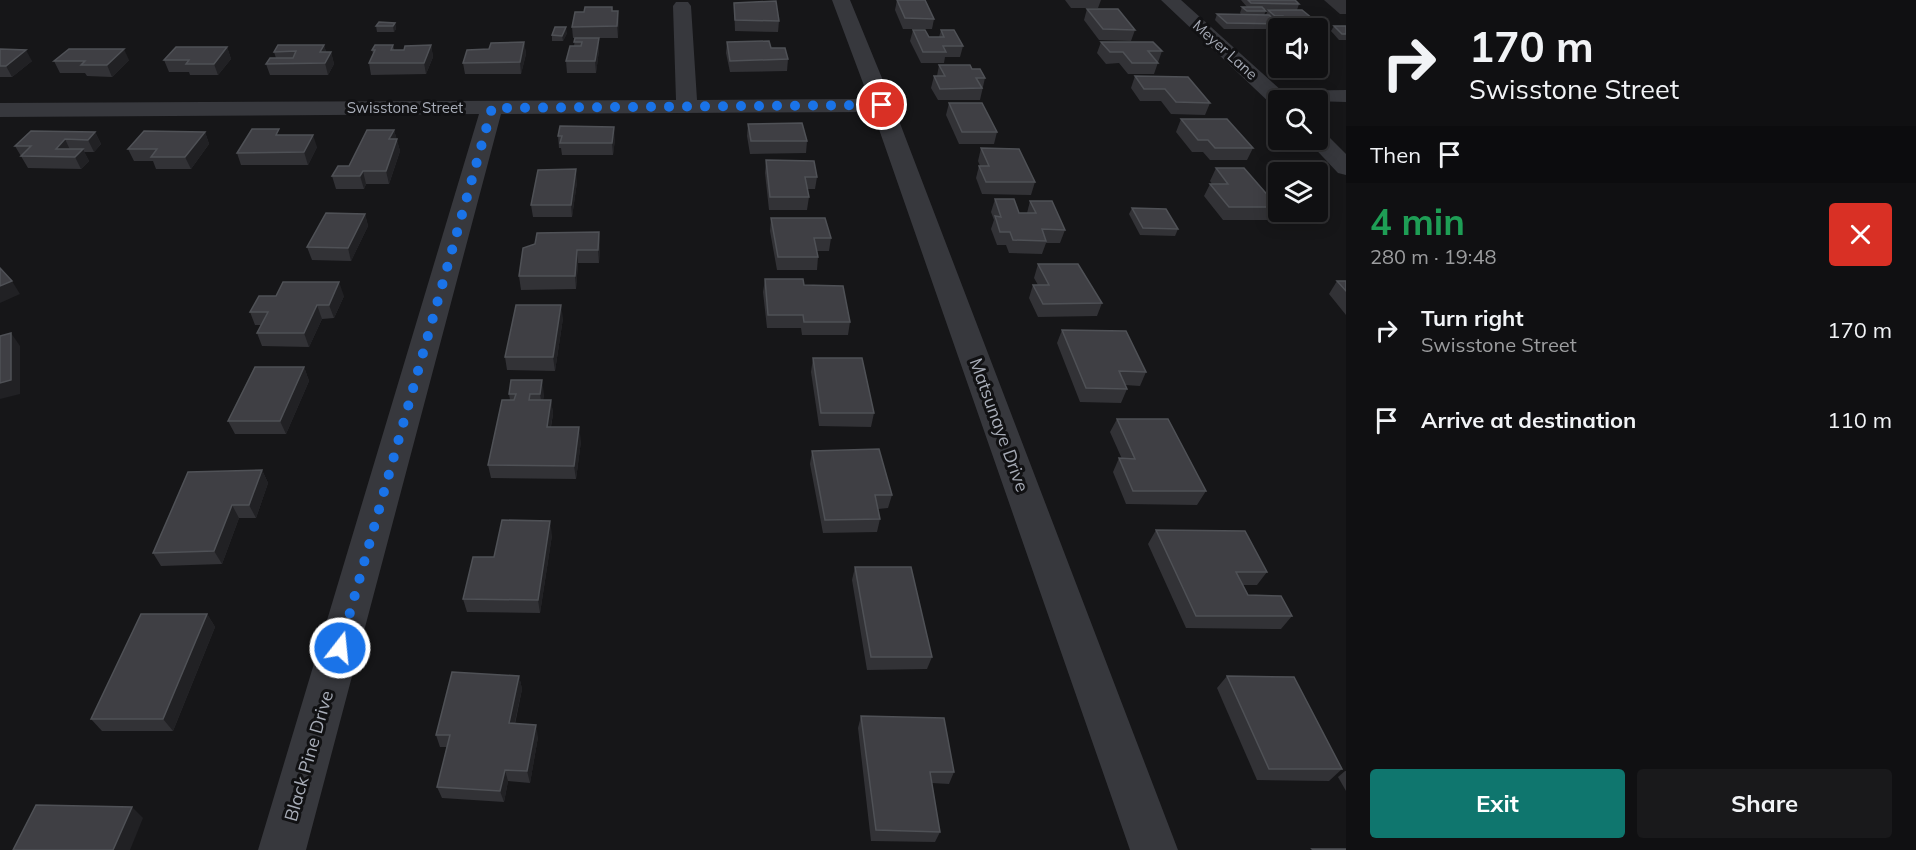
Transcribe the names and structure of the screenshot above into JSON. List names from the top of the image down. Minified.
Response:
{"streets":{"street":["Meyer Lane","Swisstone Street","Matsunaye Drive","Black Pine Drive"]},"crossings":[["Swisstone Street","Matsunaye Drive"],["Swisstone Street","Black Pine Drive"]],"page":{"turn":["170 m","Swisstone Street"],"then":"Then","heading":["4 min","280 m · 19:48"],"list":[{"name":"Turn right","note":"Swisstone Street","value":"170 m"},{"name":"Arrive at destination","value":"110 m"}],"buttons":["Exit","Share"]}}
